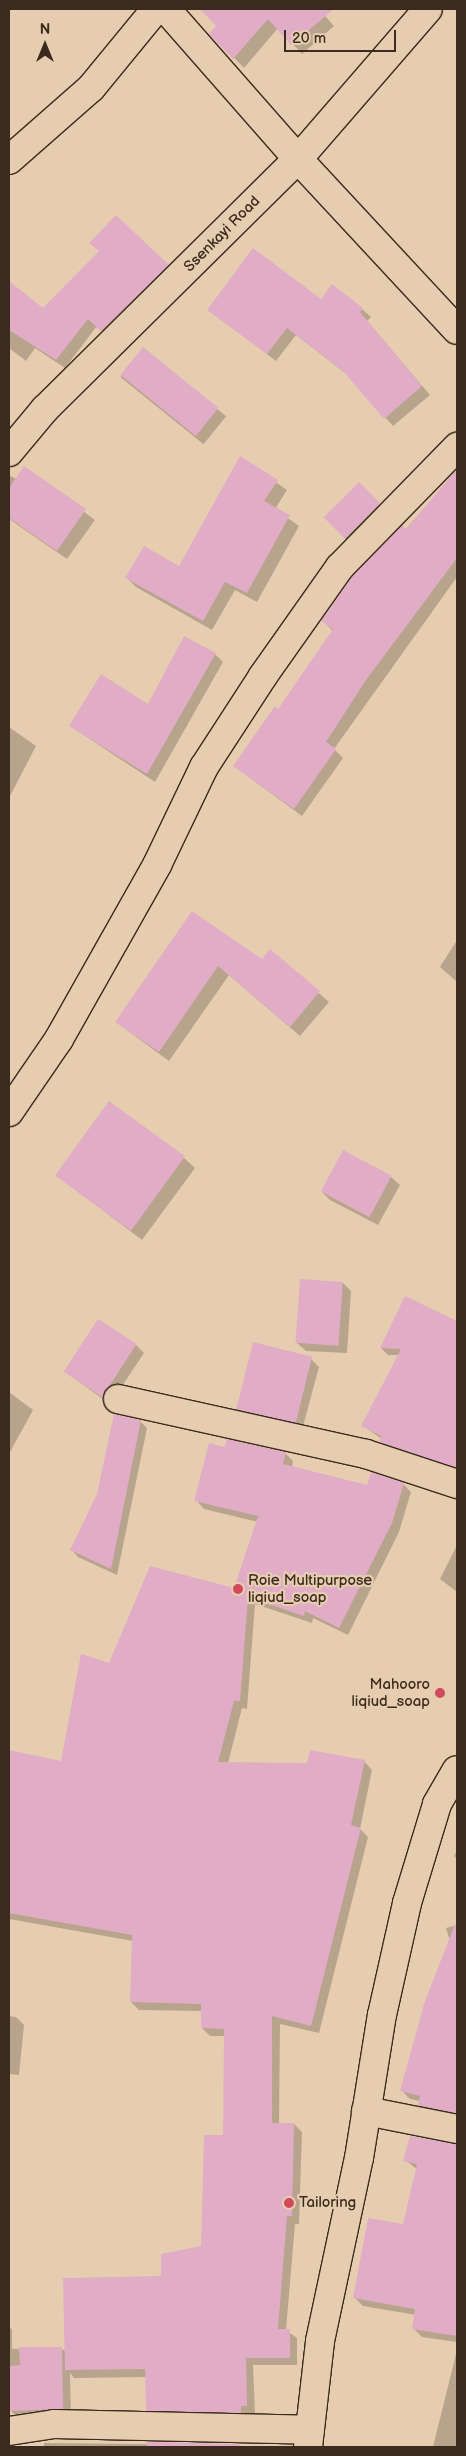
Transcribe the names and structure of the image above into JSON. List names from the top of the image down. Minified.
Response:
{"streets":{"street":["Ssenkayi Road"]},"places":["Roie Multipurpose liqiud_soap","Mahooro liqiud_soap","Tailoring"],"scale_bar":"20 m","north":"top"}
